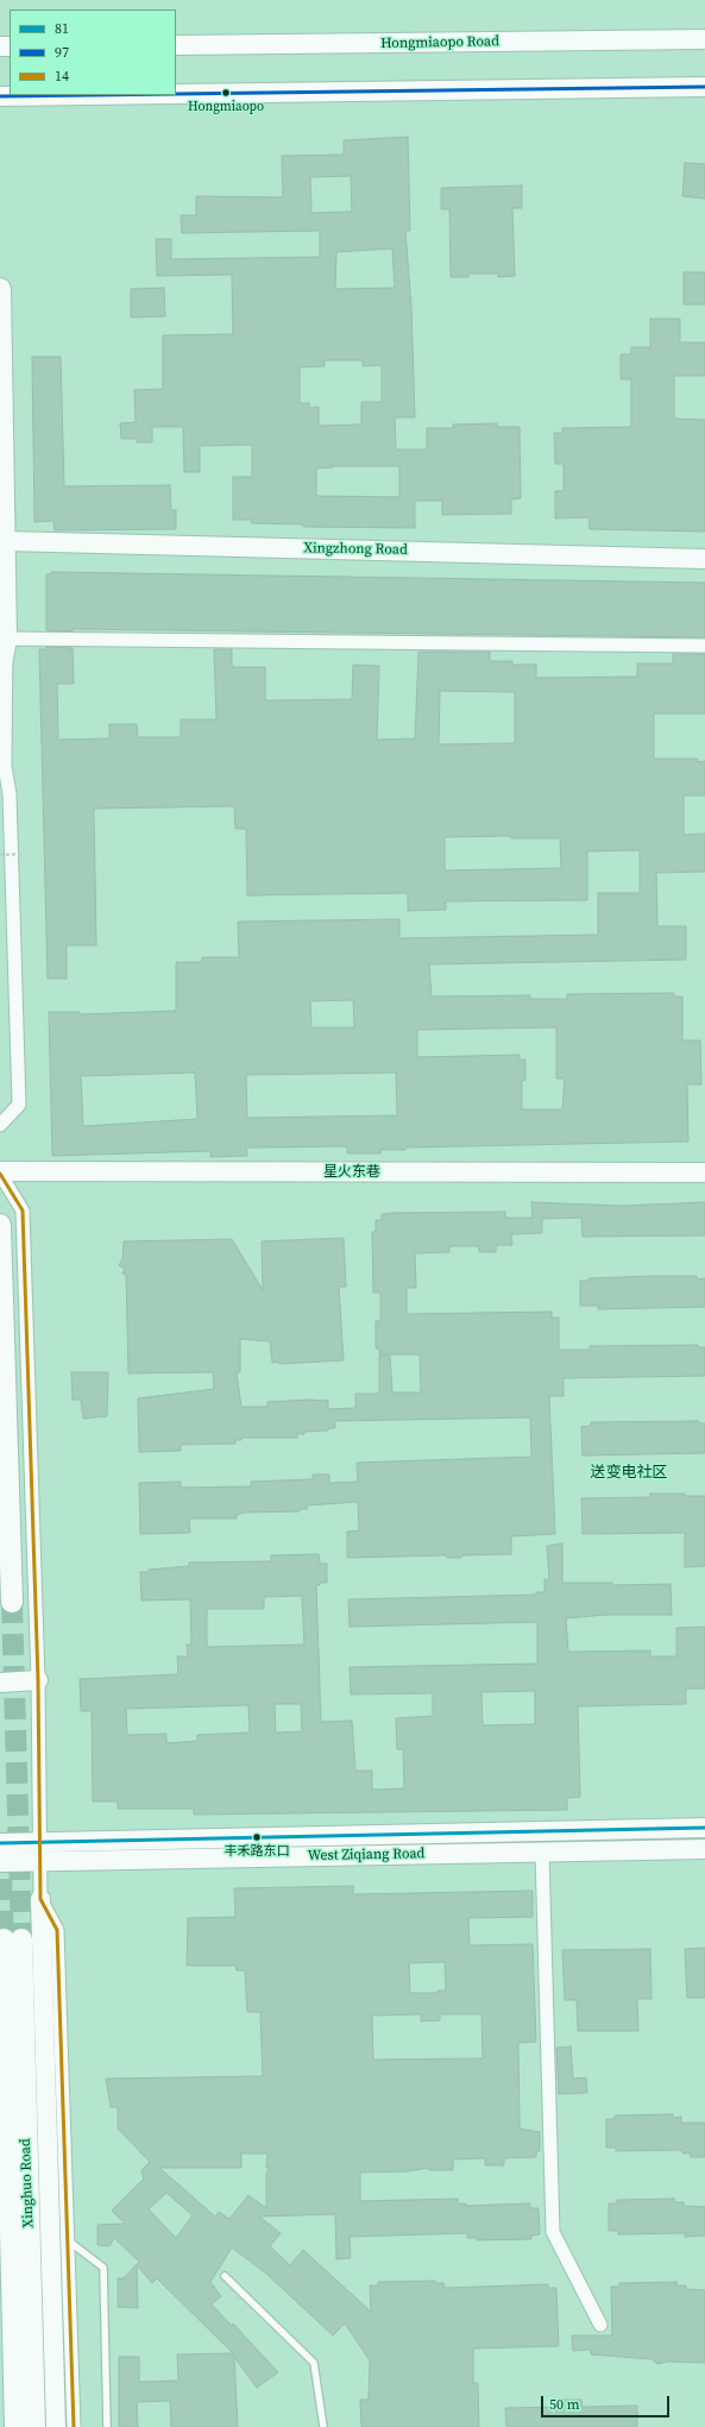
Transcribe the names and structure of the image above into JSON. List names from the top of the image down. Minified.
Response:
{"streets":{"main road":["Hongmiaopo Road","Xingzhong Road","星火东巷","West Ziqiang Road","Xinghuo Road"]},"districts":["送变电社区"],"places":["Hongmiaopo","丰禾路东口"],"lines":["transit line 97","transit line 14","transit line 81"],"legend":["81","97","14"],"scale_bar":"50 m"}
